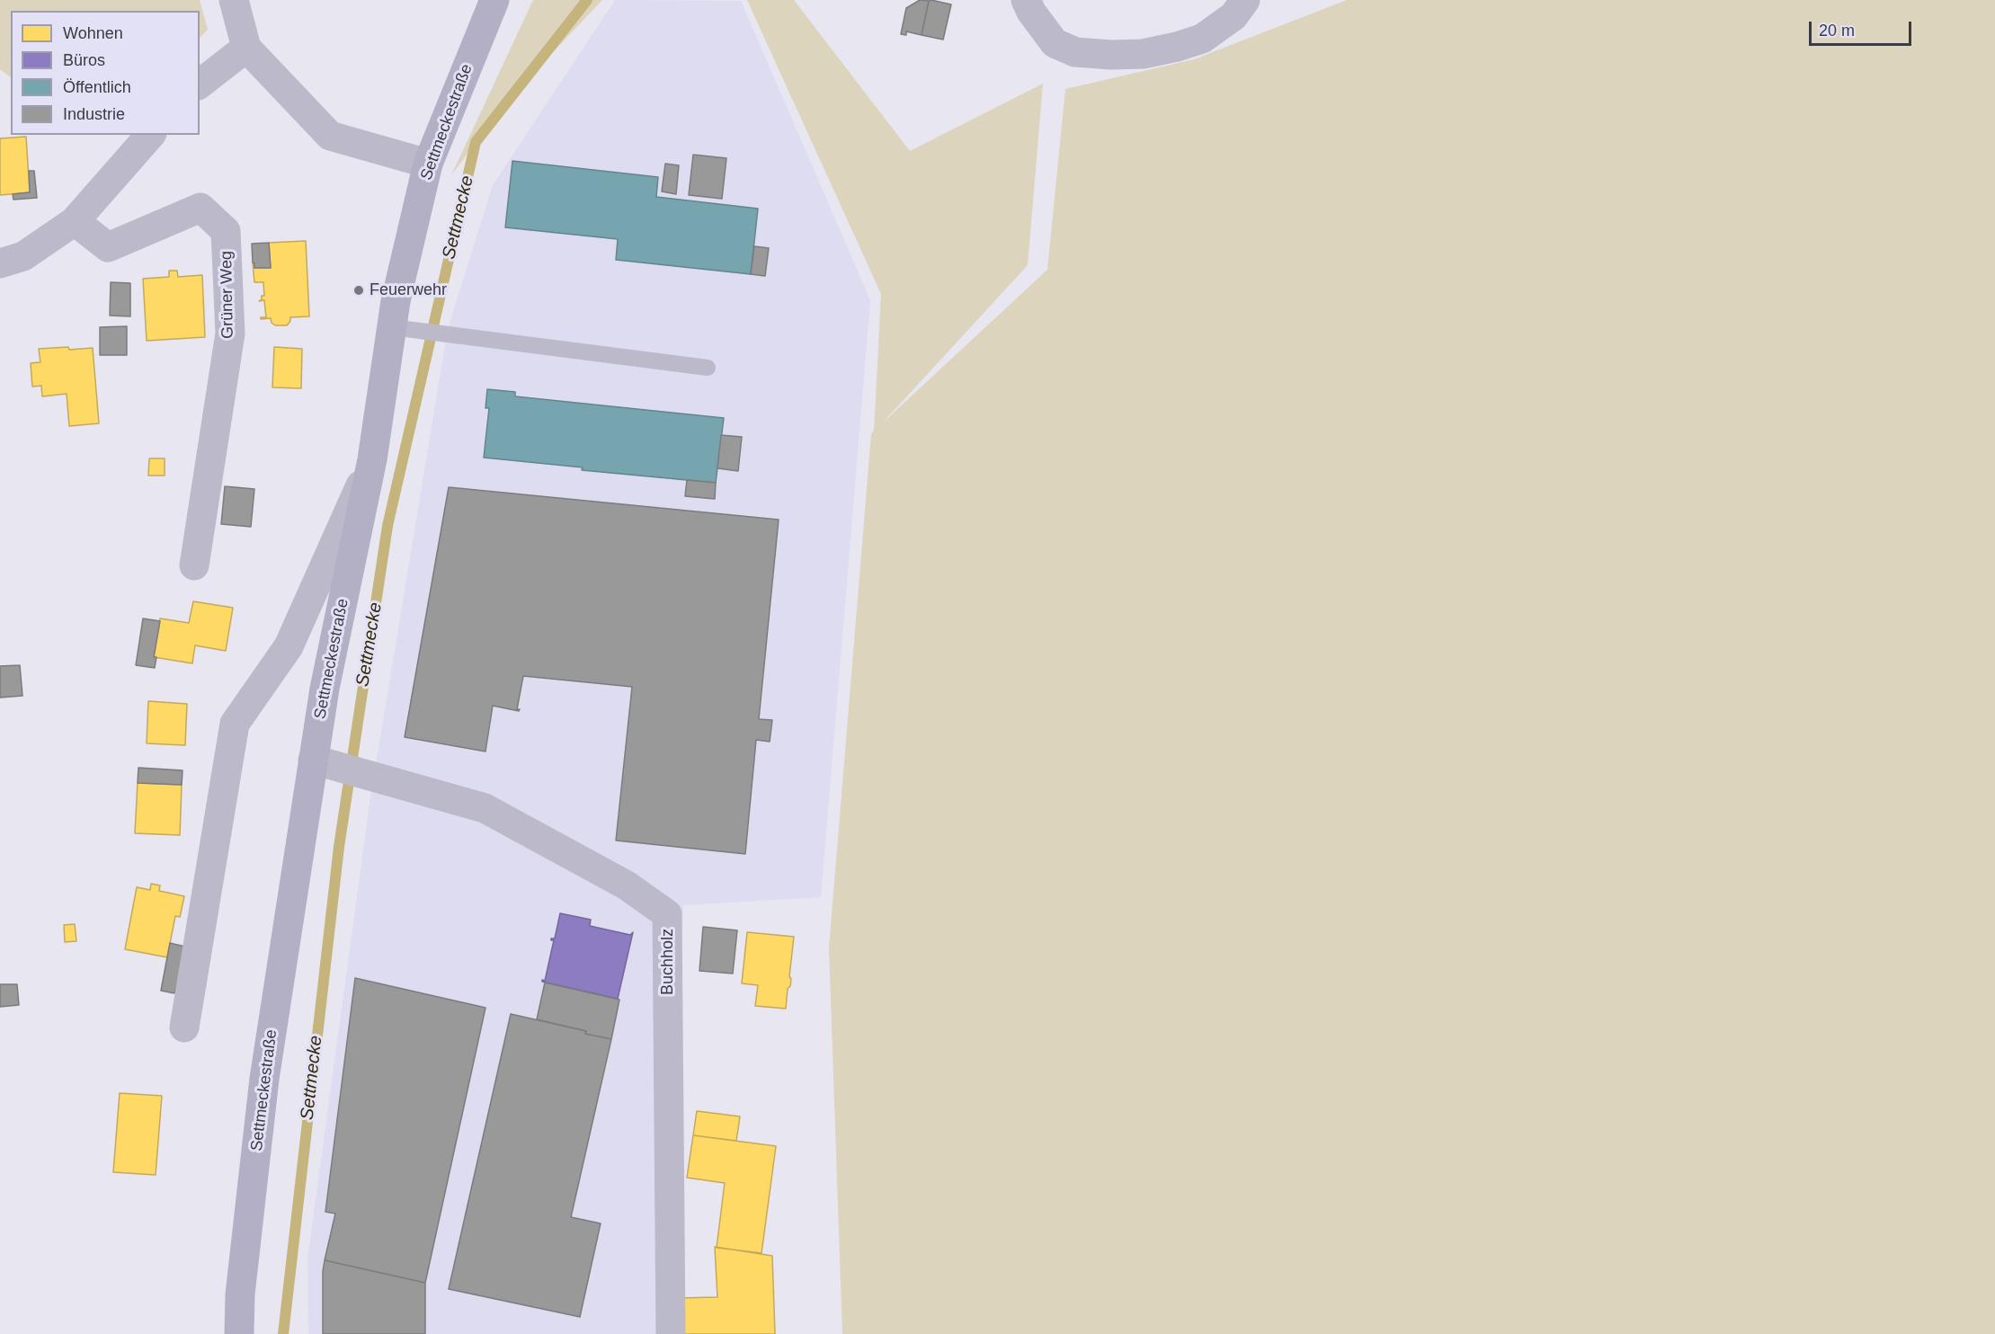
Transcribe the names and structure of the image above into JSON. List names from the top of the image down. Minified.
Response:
{"streets":{"street":["Settmeckestraße","Grüner Weg","Buchholz"]},"crossings":[["Settmeckestraße","Buchholz"]],"water":["Settmecke"],"places":["Feuerwehr"],"legend":["Wohnen","Büros","Öffentlich","Industrie"],"scale_bar":"20 m"}
